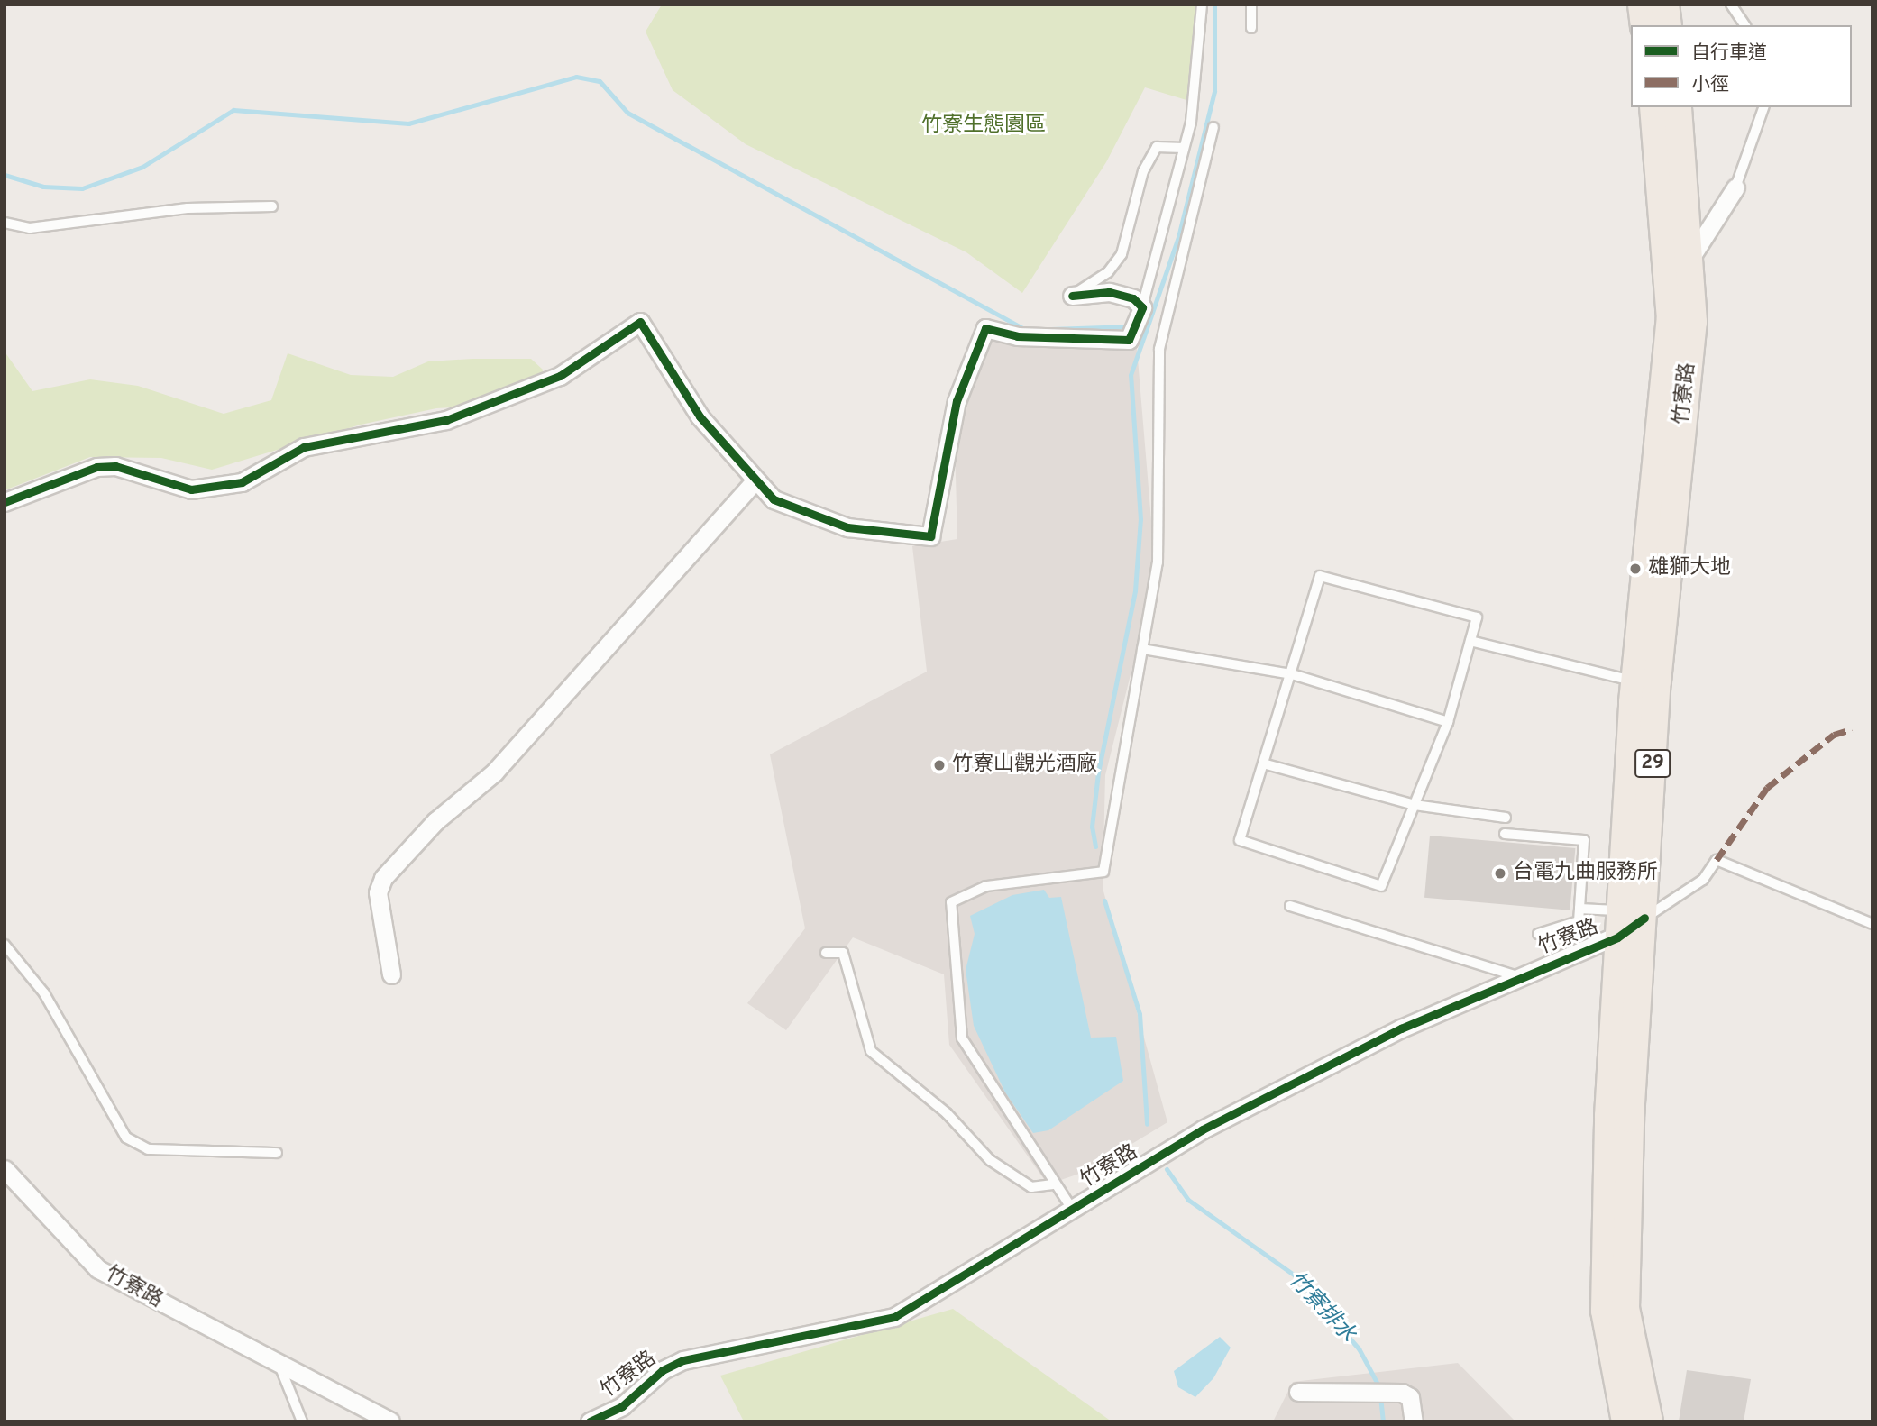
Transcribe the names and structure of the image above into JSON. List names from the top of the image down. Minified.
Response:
{"streets":{"main road":["竹寮路","29"]},"water":["竹寮排水"],"parks":["竹寮生態園區"],"places":["雄獅大地","竹寮山觀光酒廠","台電九曲服務所"],"legend":["自行車道","小徑"]}
